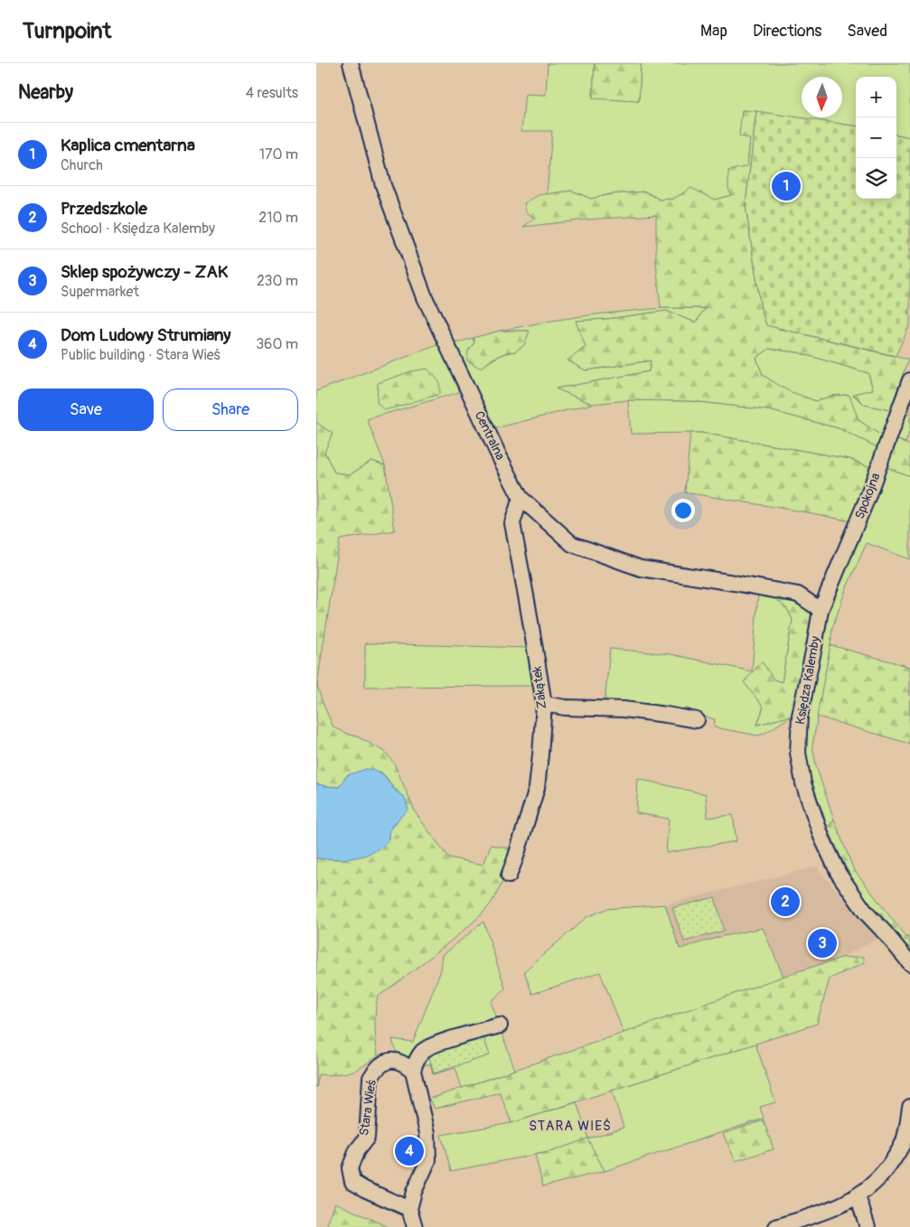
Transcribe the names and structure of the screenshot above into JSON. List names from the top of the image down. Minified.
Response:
{"streets":{"street":["Centralna","Spokojna","Księdza Kalemby","Zakątek","Stara Wieś"]},"crossings":[["Centralna","Spokojna"],["Centralna","Księdza Kalemby"],["Centralna","Zakątek"],["Spokojna","Księdza Kalemby"]],"districts":["STARA WIEŚ"],"north":"bottom","page":{"header":"Turnpoint","nav":["Map","Directions","Saved"],"heading":["Nearby","4 results"],"map_buttons":["+","−"],"list":[{"mark":"1","name":"Kaplica cmentarna","note":"Church","value":"170 m"},{"mark":"2","name":"Przedszkole","note":"School · Księdza Kalemby","value":"210 m"},{"mark":"3","name":"Sklep spożywczy - ZAK","note":"Supermarket","value":"230 m"},{"mark":"4","name":"Dom Ludowy Strumiany","note":"Public building · Stara Wieś","value":"360 m"}],"pins":["1","2","3","4"],"buttons":["Save","Share"]}}
